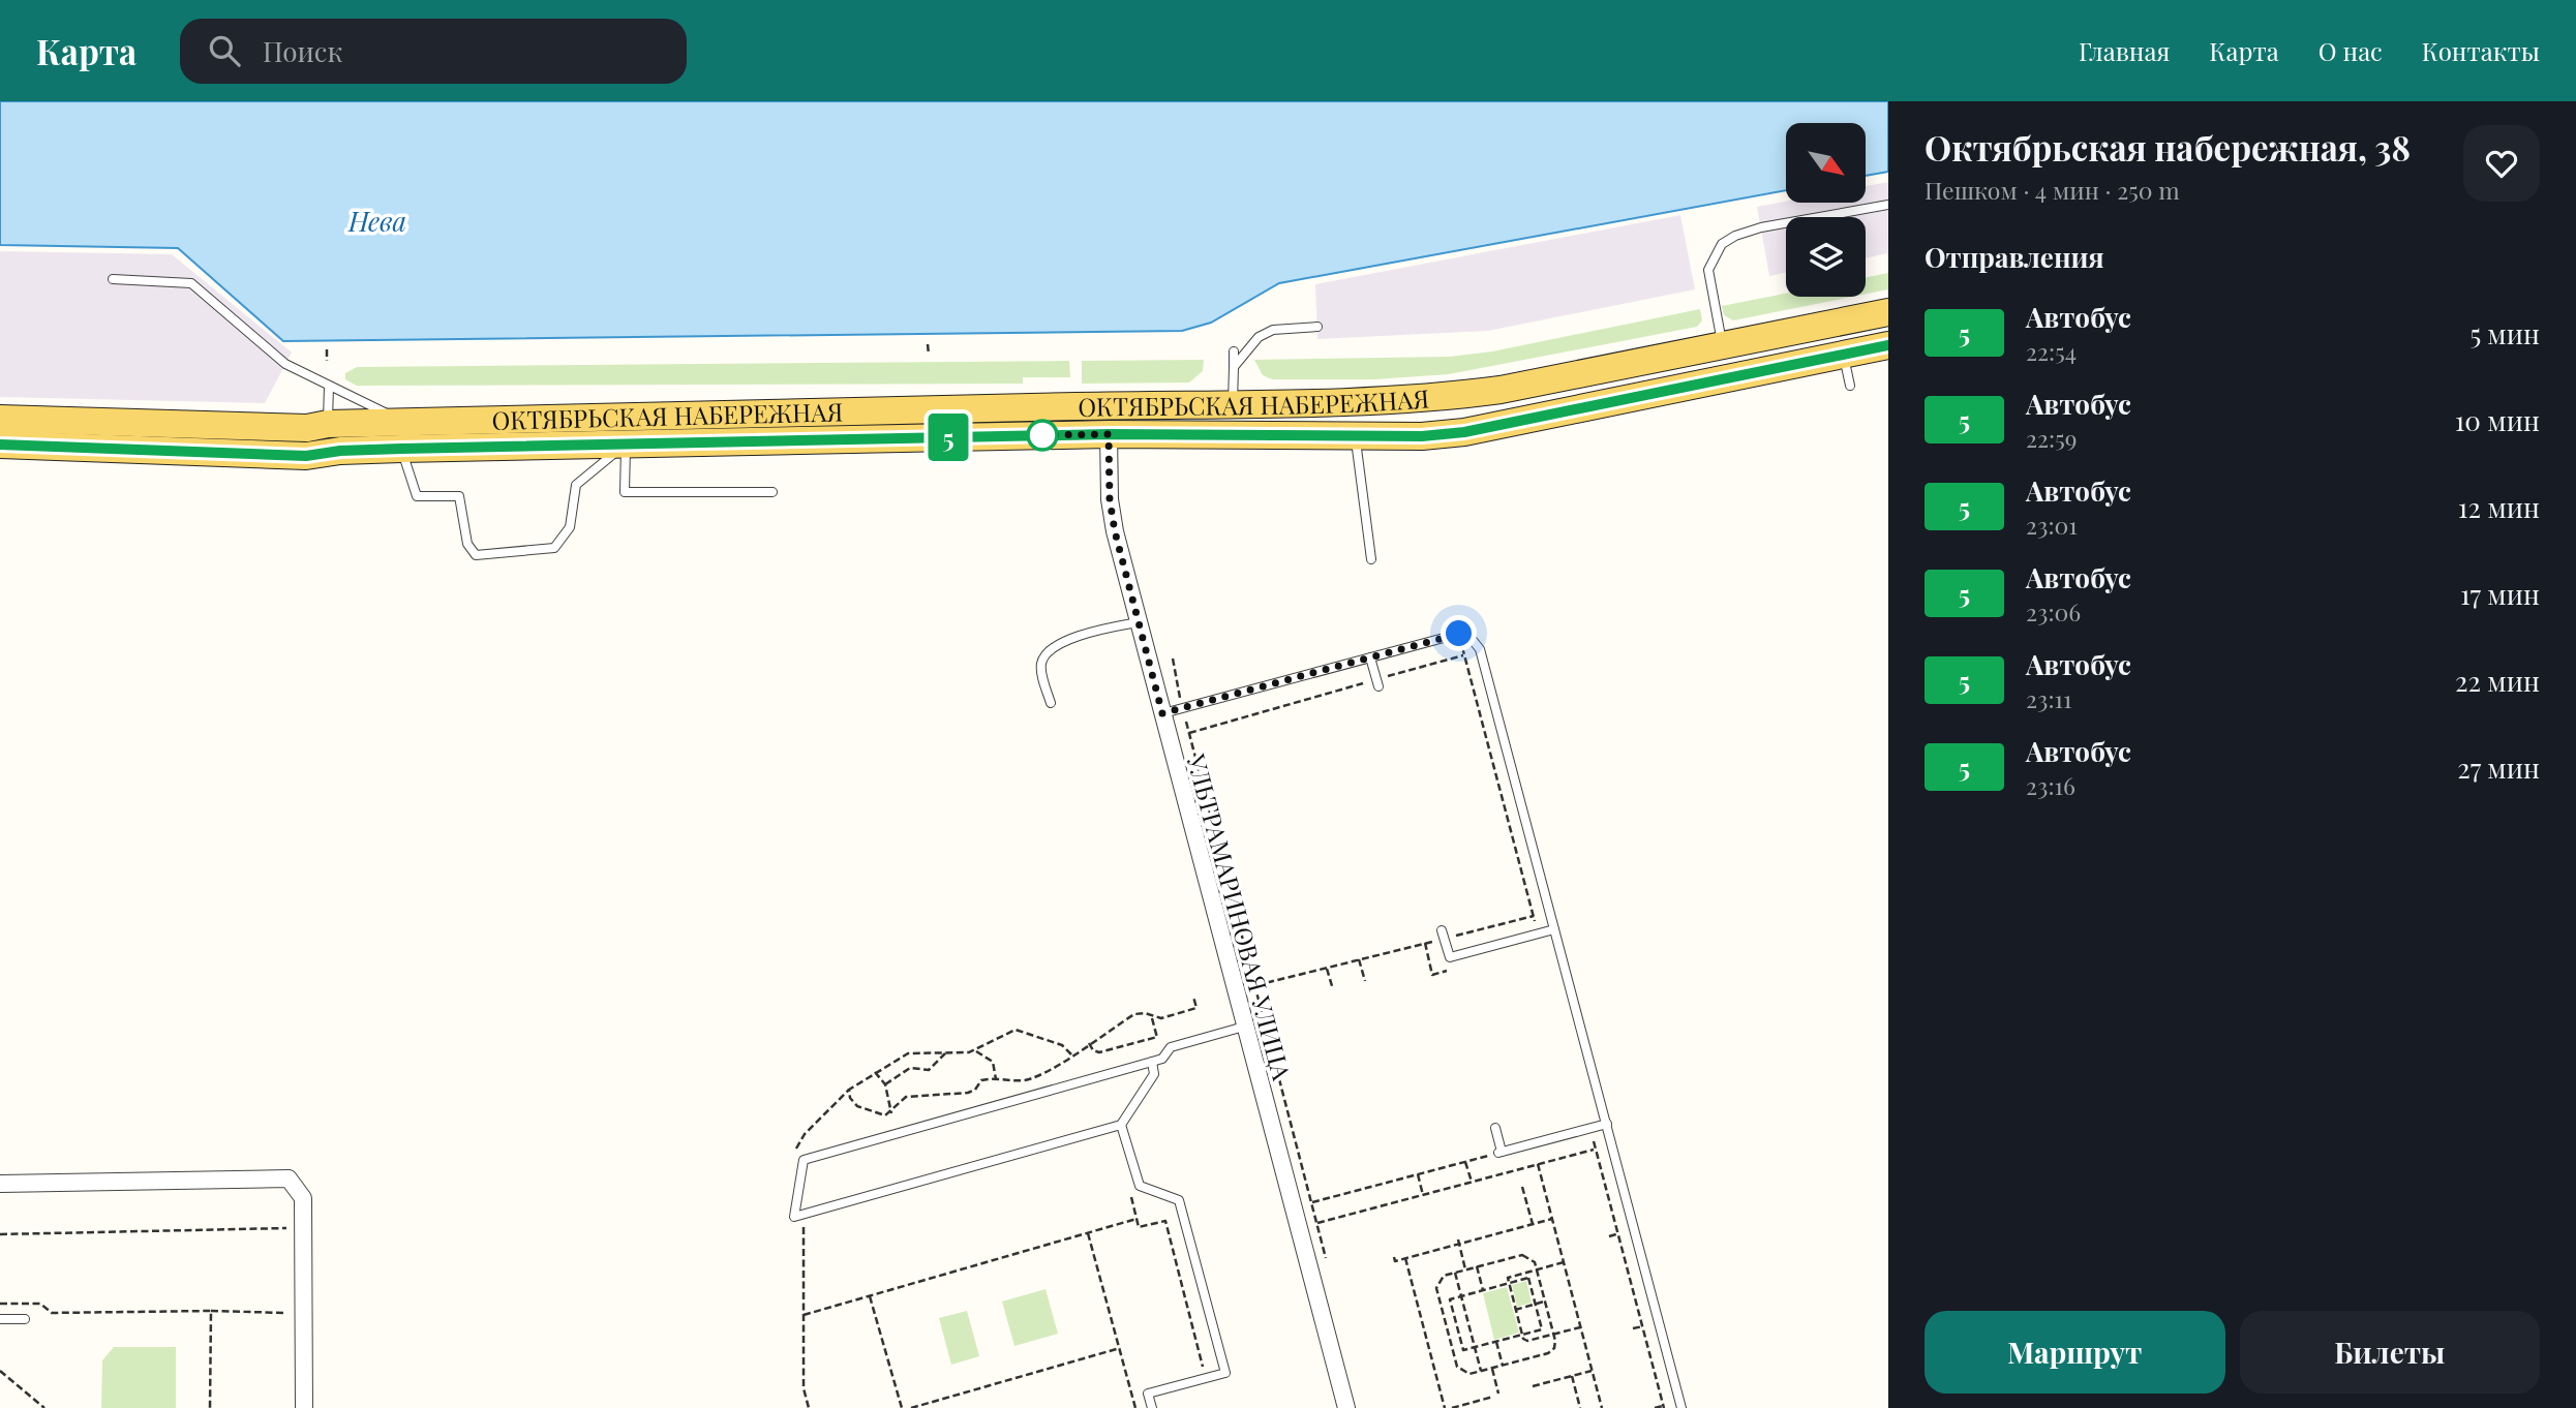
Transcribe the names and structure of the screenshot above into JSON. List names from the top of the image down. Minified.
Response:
{"streets":{"main road":["ОКТЯБРЬСКАЯ НАБЕРЕЖНАЯ"],"street":["УЛЬТРАМАРИНОВАЯ УЛИЦА"]},"crossings":[["ОКТЯБРЬСКАЯ НАБЕРЕЖНАЯ","УЛЬТРАМАРИНОВАЯ УЛИЦА"]],"water":["Нева"],"lines":["bus line 5"],"north":"bottom right","page":{"header":"Карта","search":"Поиск","nav":["Главная","Карта","О нас","Контакты"],"on_map":"5","heading":[["Октябрьская набережная, 38","Пешком · 4 мин · 250 m"],"Отправления"],"list":[{"mark":"5","name":"Автобус","note":"22:54","value":"5 мин"},{"mark":"5","name":"Автобус","note":"22:59","value":"10 мин"},{"mark":"5","name":"Автобус","note":"23:01","value":"12 мин"},{"mark":"5","name":"Автобус","note":"23:06","value":"17 мин"},{"mark":"5","name":"Автобус","note":"23:11","value":"22 мин"},{"mark":"5","name":"Автобус","note":"23:16","value":"27 мин"}],"buttons":["Маршрут","Билеты"]}}
